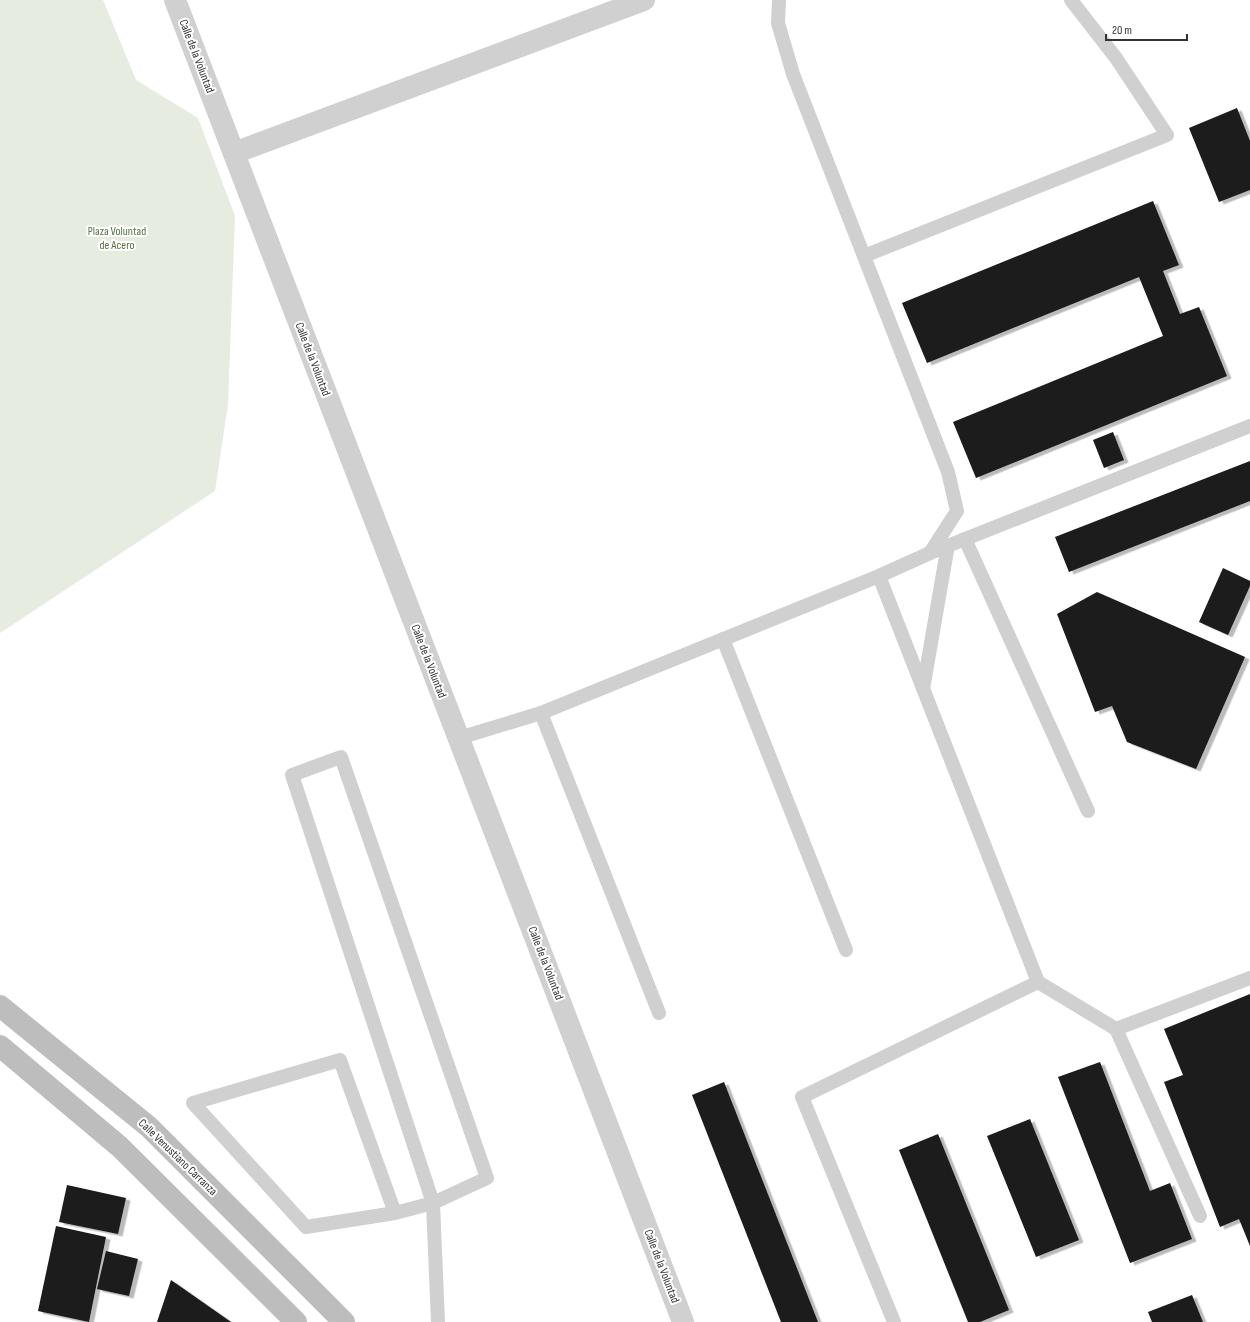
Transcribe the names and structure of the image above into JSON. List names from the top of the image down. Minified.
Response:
{"streets":{"main road":["Calle Venustiano Carranza"],"street":["Calle de la Voluntad"]},"parks":["Plaza Voluntad de Acero"],"scale_bar":"20 m"}
